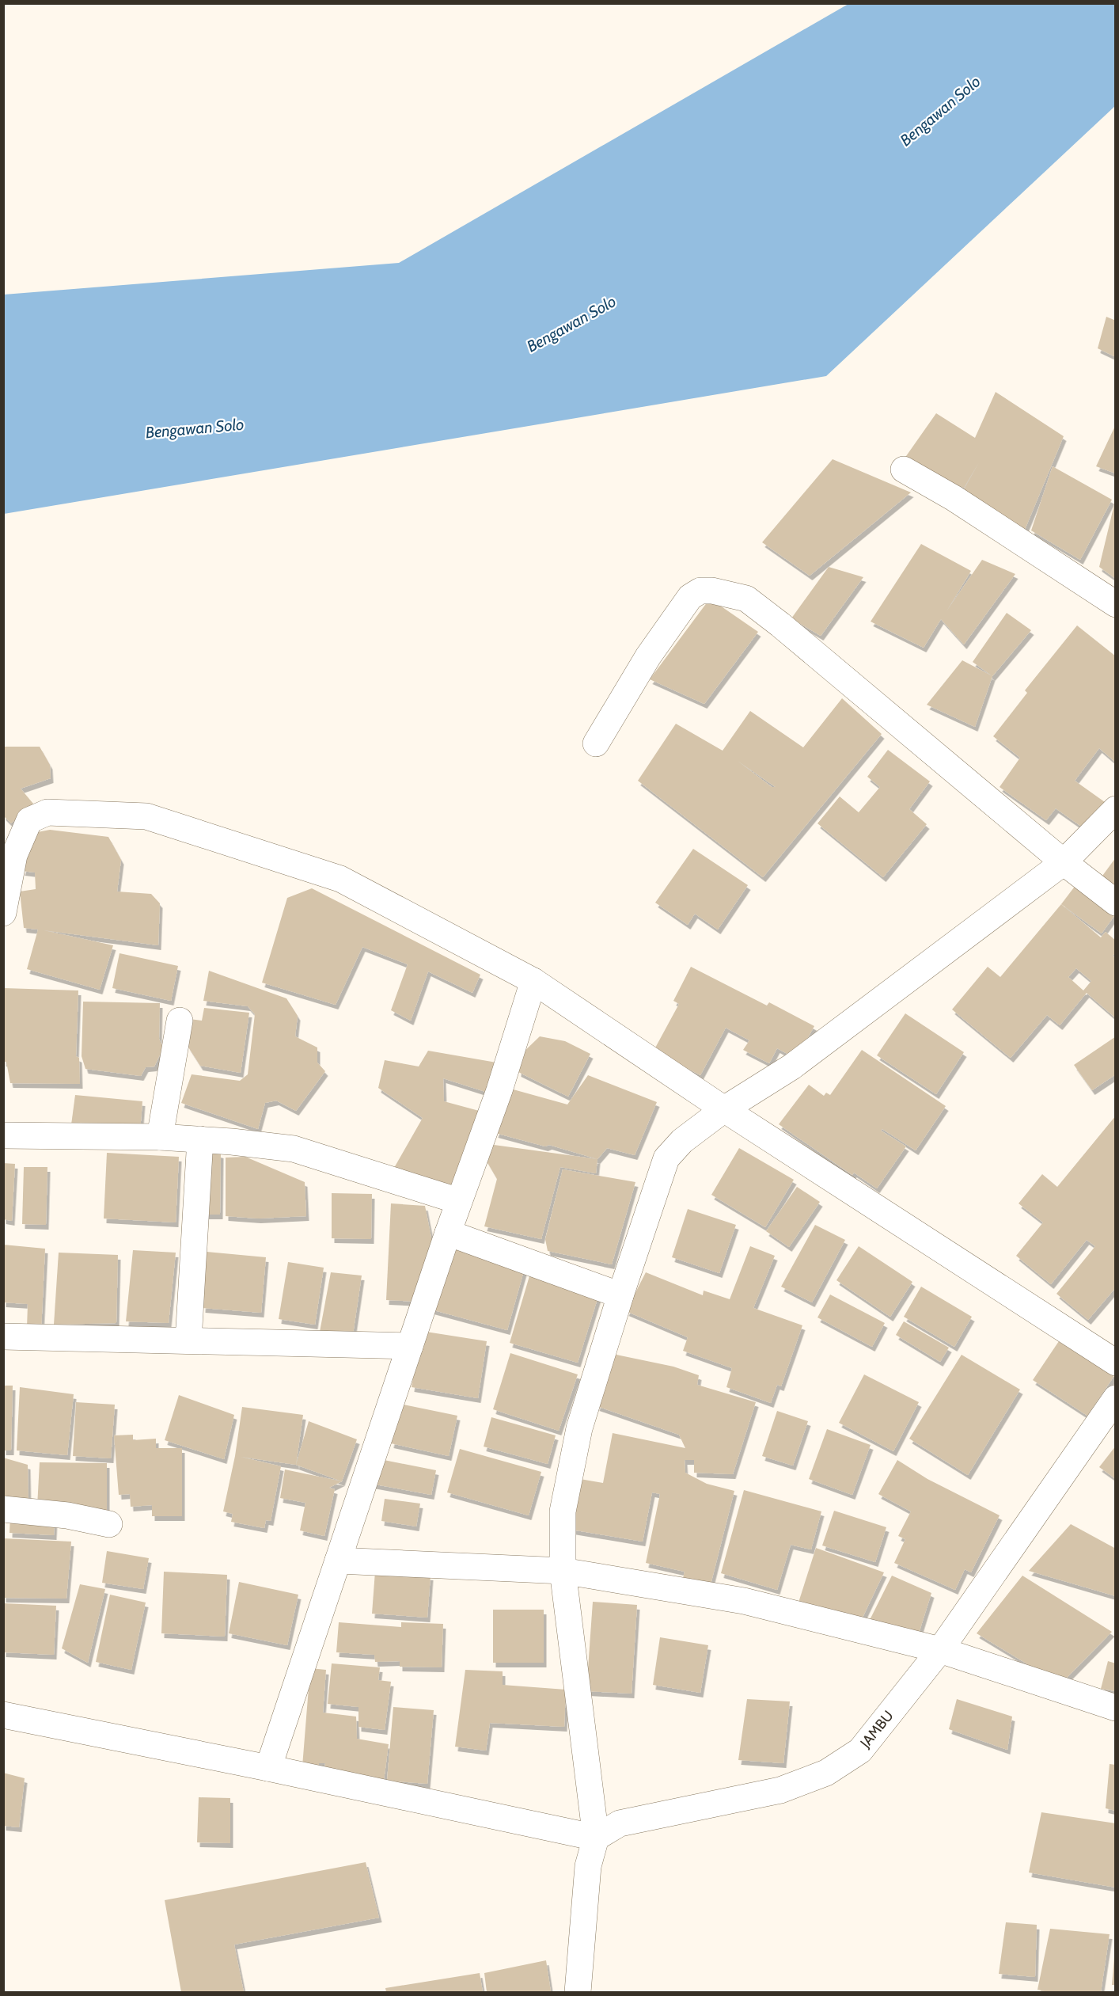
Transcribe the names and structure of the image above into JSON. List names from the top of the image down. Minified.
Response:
{"streets":{"street":["JAMBU"]},"water":["Bengawan Solo"]}
